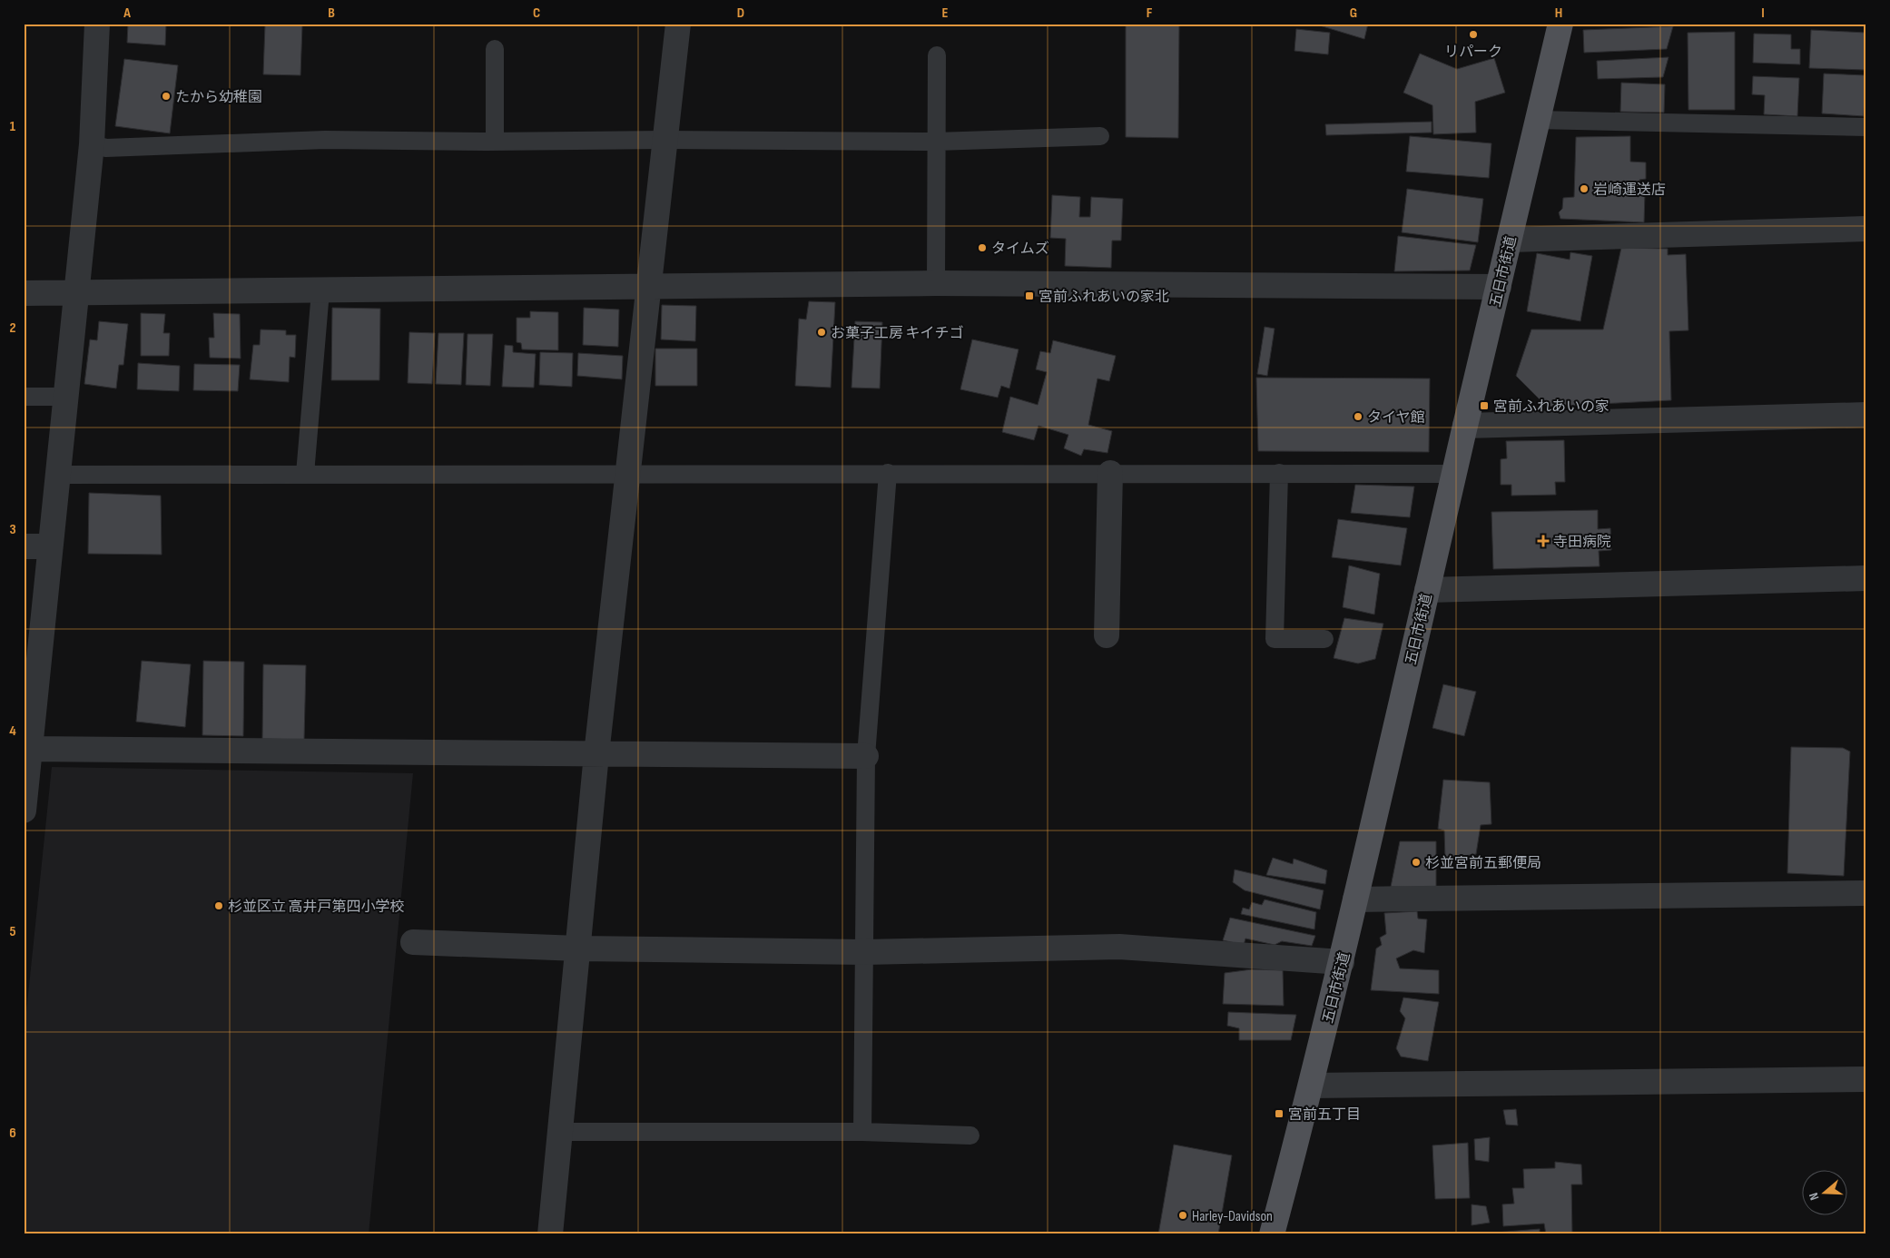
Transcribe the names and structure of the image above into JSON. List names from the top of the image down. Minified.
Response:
{"streets":{"main road":["五日市街道"]},"places":{"other":["リパーク","たから幼稚園","岩崎運送店","タイムズ","お菓子工房 キイチゴ","タイヤ館","杉並宮前五郵便局","杉並区立 高井戸第四小学校","Harley-Davidson"],"transit":["宮前ふれあいの家北","宮前ふれあいの家","宮前五丁目"],"health":["寺田病院"]},"north":"left","grid":{"columns":["A","B","C","D","E","F","G","H","I"],"rows":["1","2","3","4","5","6"]}}
